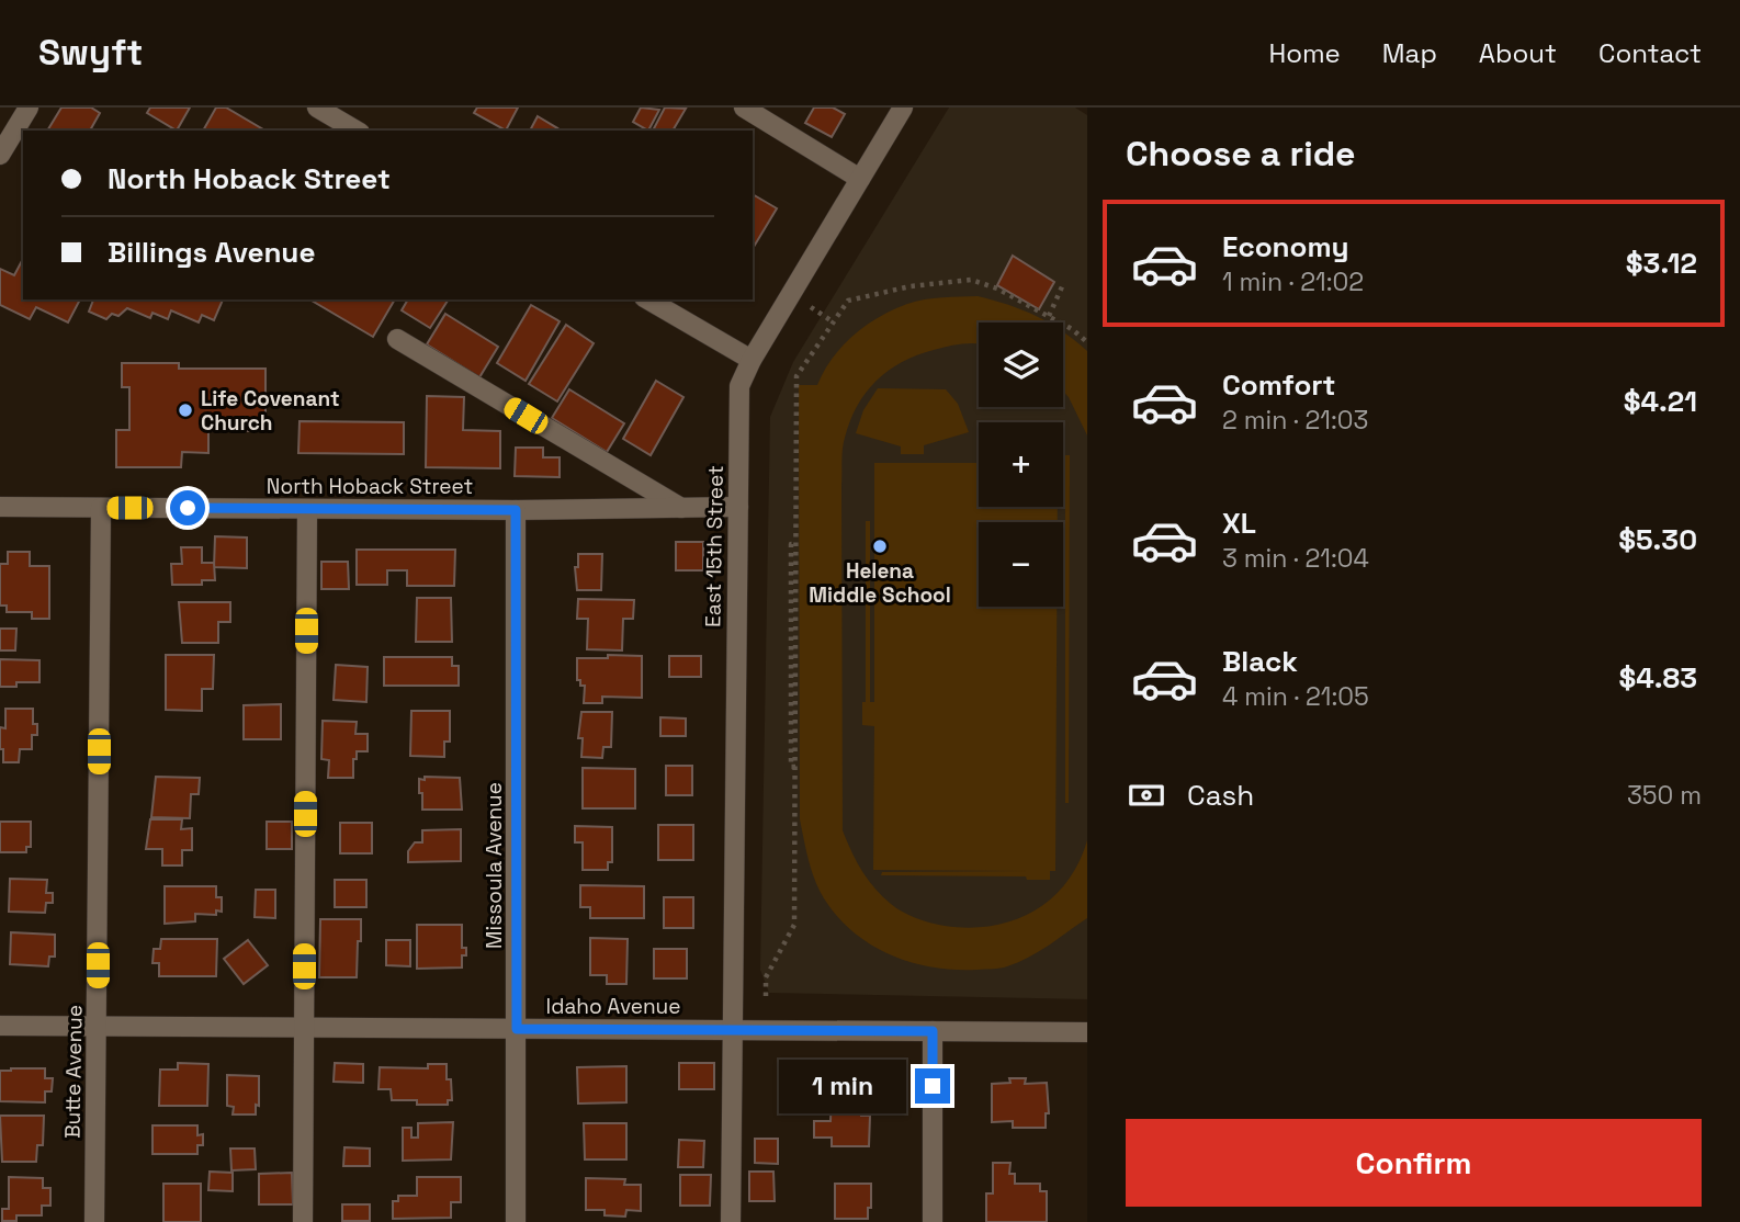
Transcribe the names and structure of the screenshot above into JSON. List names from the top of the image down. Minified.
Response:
{"streets":{"street":["North Hoback Street","East 15th Street","Missoula Avenue","Idaho Avenue","Butte Avenue"]},"crossings":[["North Hoback Street","East 15th Street"],["North Hoback Street","Missoula Avenue"],["North Hoback Street","Butte Avenue"],["East 15th Street","Idaho Avenue"],["Missoula Avenue","Idaho Avenue"],["Idaho Avenue","Butte Avenue"]],"places":["Life Covenant Church","Helena Middle School"],"page":{"header":"Swyft","nav":["Home","Map","About","Contact"],"heading":"Choose a ride","banner":["North Hoback Street","Billings Avenue"],"list":[{"name":"Economy","note":"1 min · 21:02","value":"$3.12"},{"name":"Comfort","note":"2 min · 21:03","value":"$4.21"},{"name":"XL","note":"3 min · 21:04","value":"$5.30"},{"name":"Black","note":"4 min · 21:05","value":"$4.83"}],"map_buttons":["+","−"],"pay":["Cash","350 m"],"bubble":"1 min","buttons":"Confirm"}}
